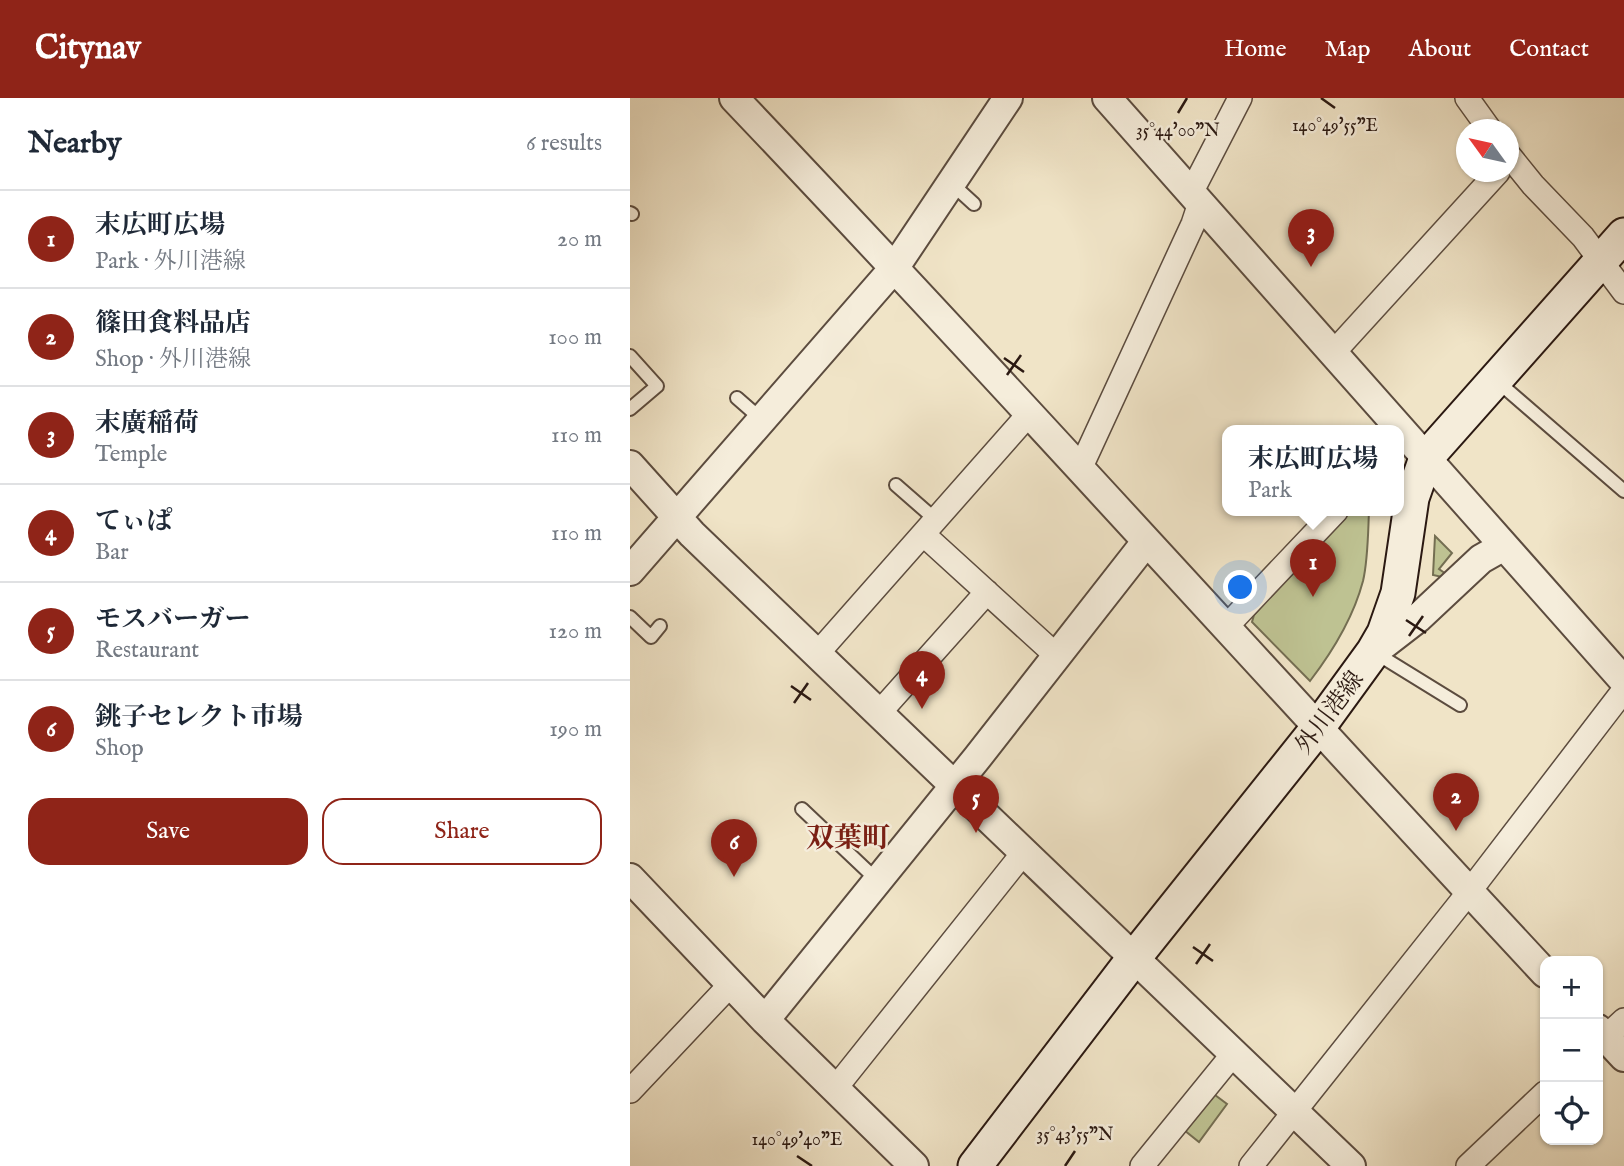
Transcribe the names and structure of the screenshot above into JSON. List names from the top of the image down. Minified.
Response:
{"streets":{"main road":["外川港線"]},"districts":["双葉町"],"north":"top left","page":{"header":"Citynav","nav":["Home","Map","About","Contact"],"heading":["Nearby","6 results"],"list":[{"mark":"1","name":"末広町広場","note":"Park · 外川港線","value":"20 m"},{"mark":"2","name":"篠田食料品店","note":"Shop · 外川港線","value":"100 m"},{"mark":"3","name":"末廣稲荷","note":"Temple","value":"110 m"},{"mark":"4","name":"てぃぱ","note":"Bar","value":"110 m"},{"mark":"5","name":"モスバーガー","note":"Restaurant","value":"120 m"},{"mark":"6","name":"銚子セレクト市場","note":"Shop","value":"190 m"}],"pins":["3","1","4","2","5","6"],"popup":["末広町広場","Park"],"buttons":["Save","Share"],"map_buttons":["+","−"]},"coordinates":["140°49'55\"E","35°44'00\"N","35°43'55\"N","140°49'40\"E"]}
